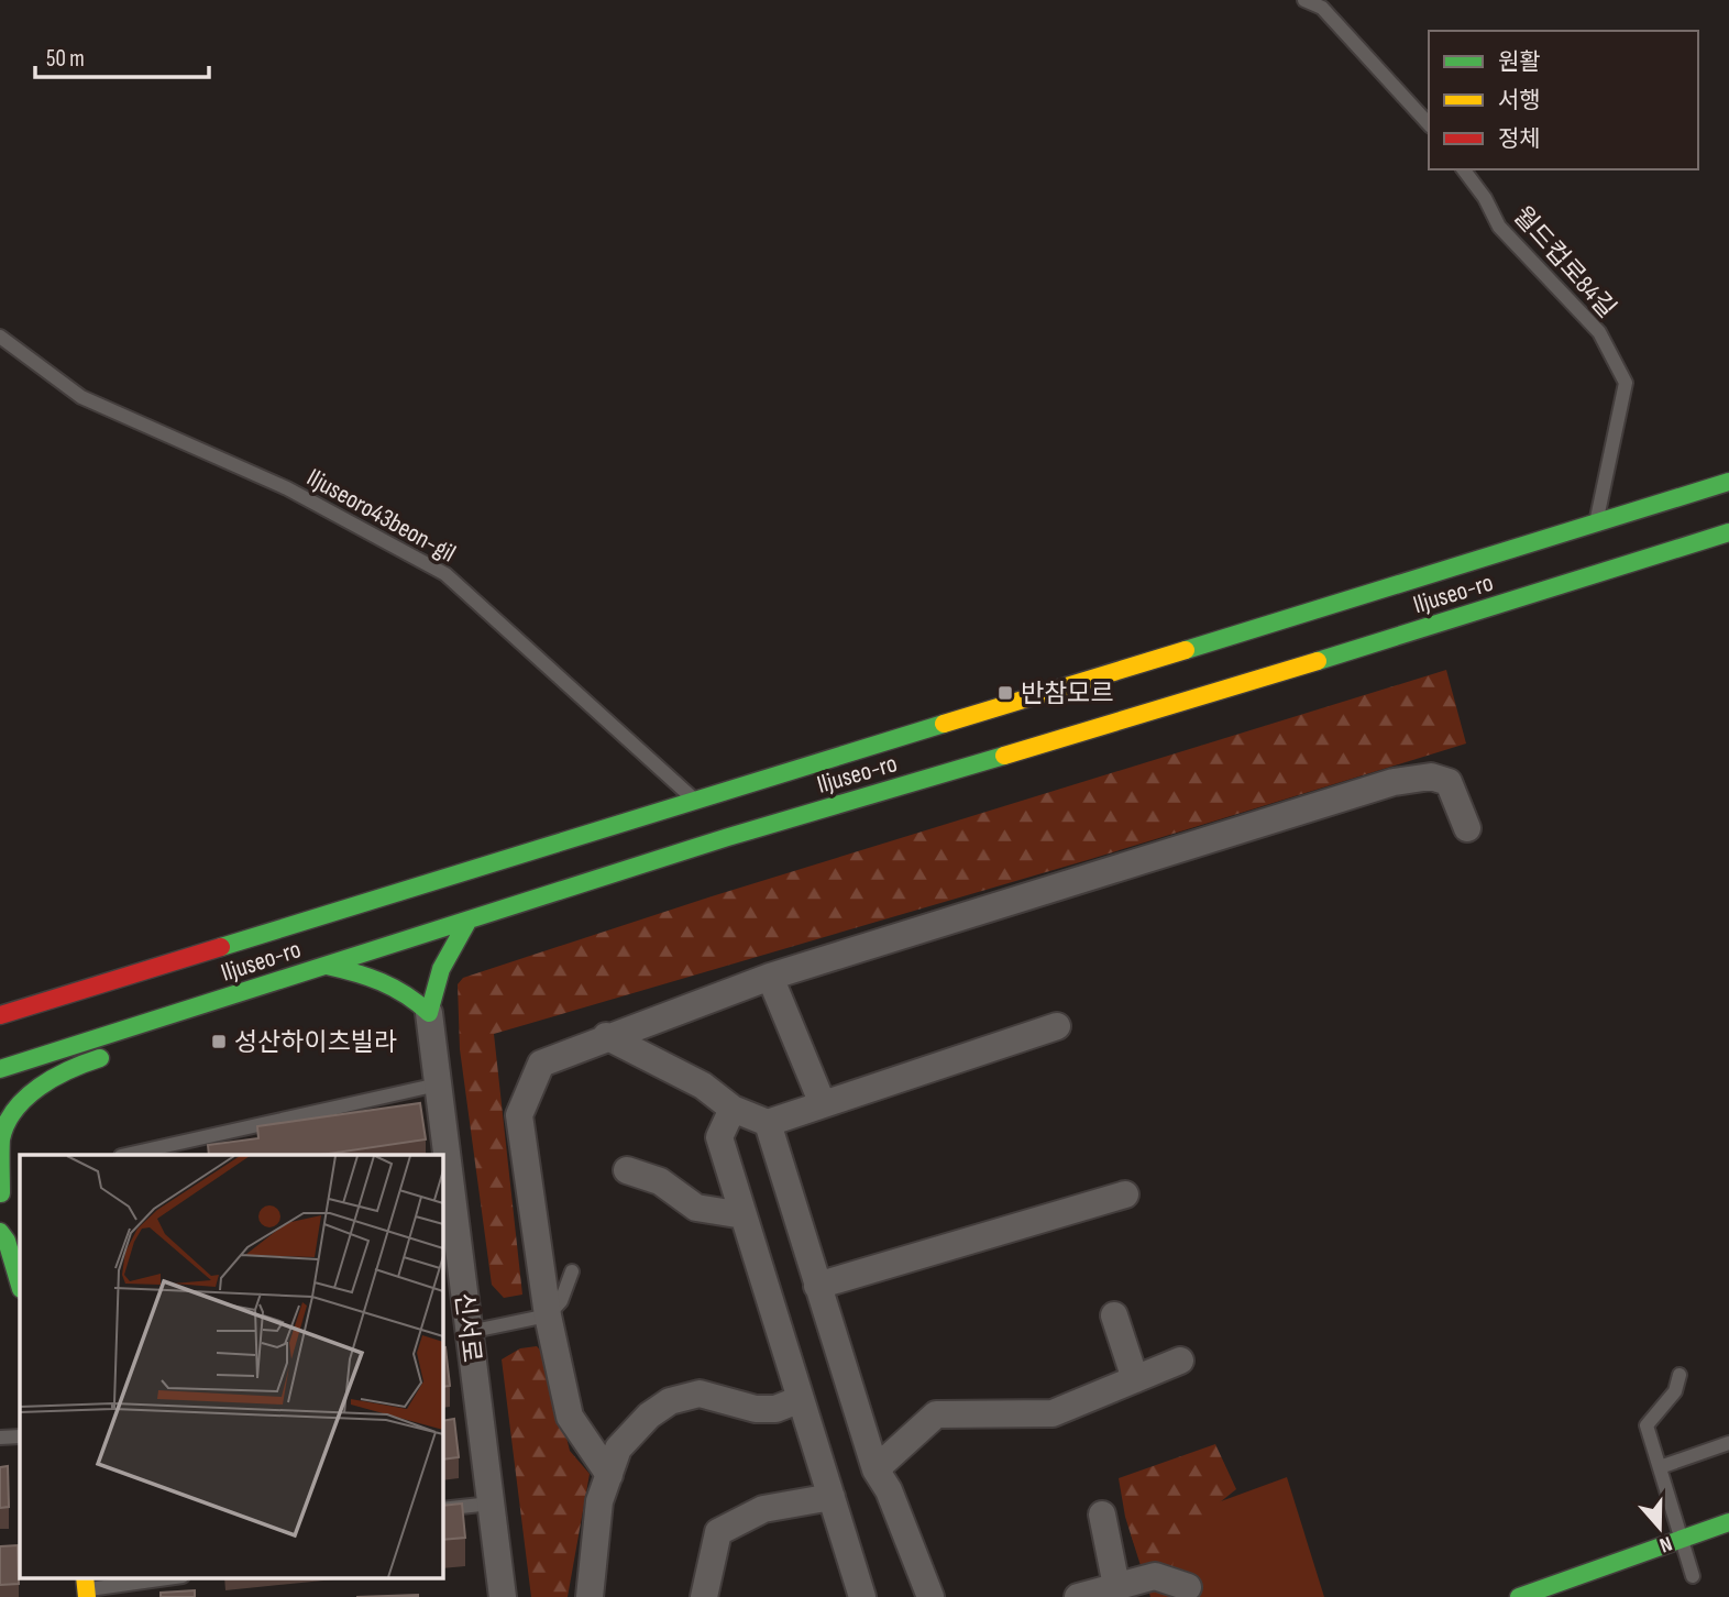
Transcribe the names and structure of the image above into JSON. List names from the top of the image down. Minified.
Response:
{"streets":{"main road":["Iljuseo-ro"],"street":["신서로"],"lane":["월드컵로84길","Iljuseoro43beon-gil"]},"crossings":[["월드컵로84길","Iljuseo-ro"],["Iljuseoro43beon-gil","Iljuseo-ro"]],"places":{"transit":["반참모르","성산하이츠빌라"]},"legend":["원활","서행","정체"],"scale_bar":"50 m","north":"bottom"}
